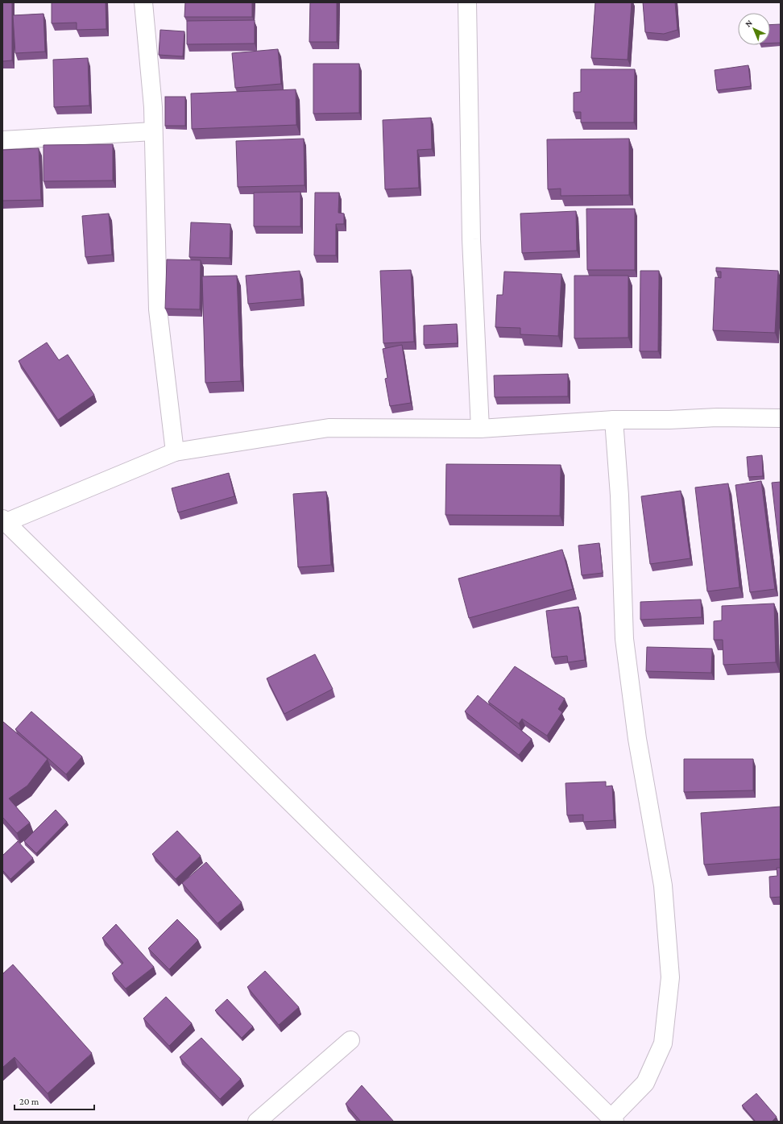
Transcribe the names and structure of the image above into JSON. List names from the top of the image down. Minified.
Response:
{"scale_bar":"20 m","north":"top left"}
